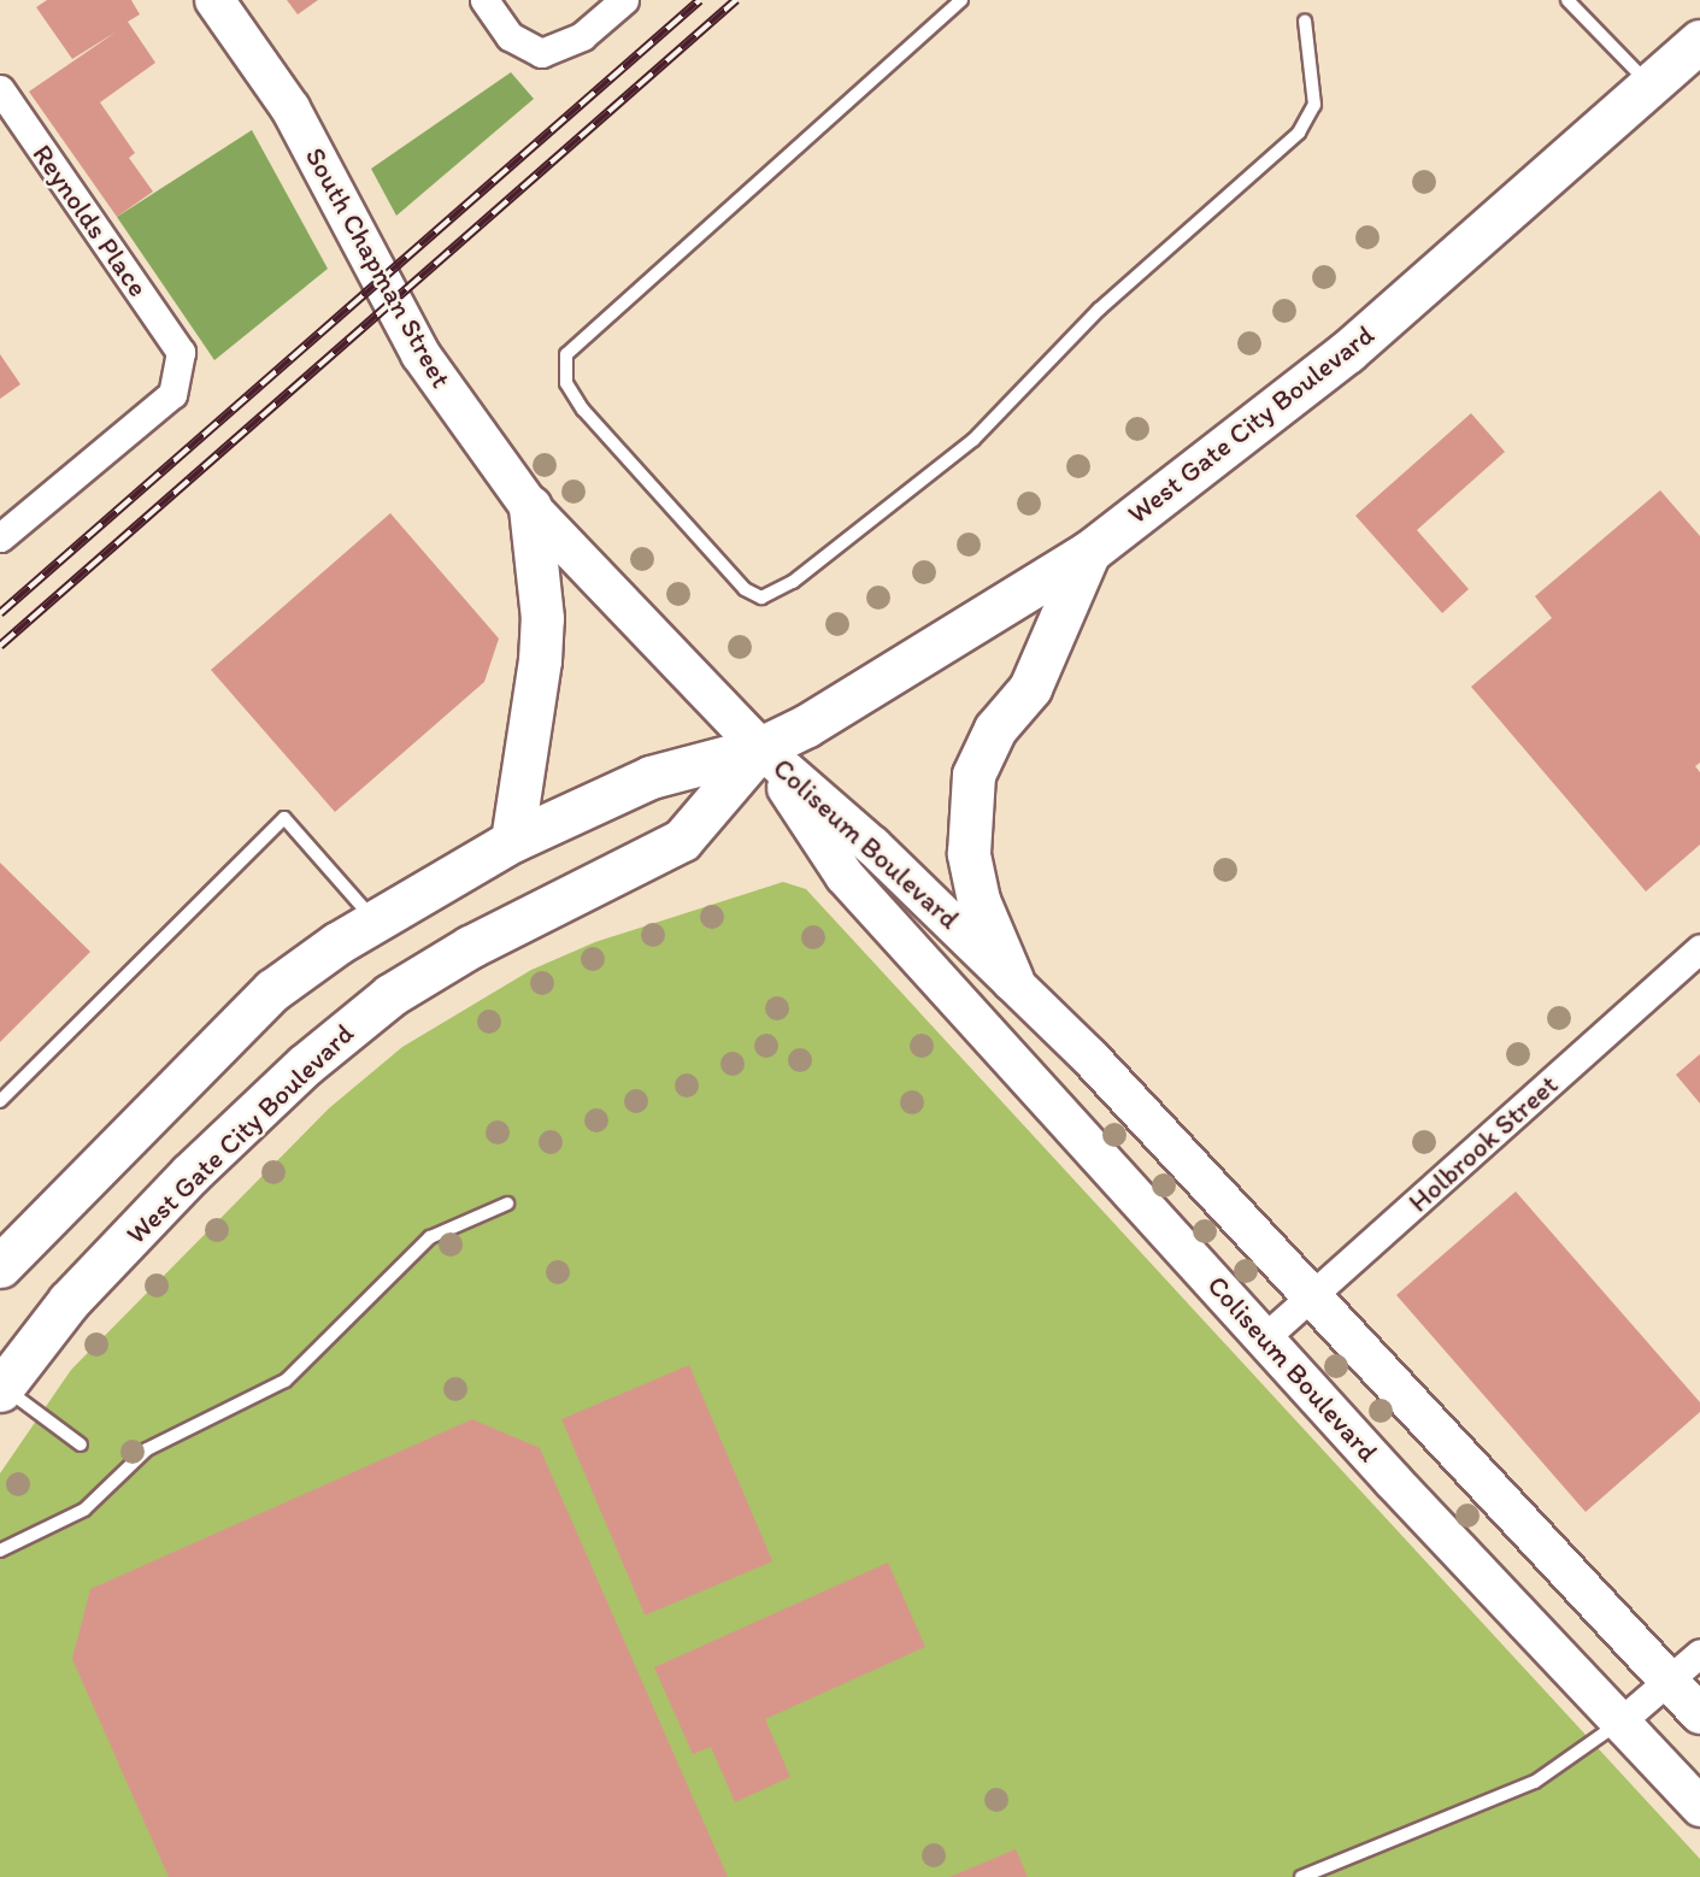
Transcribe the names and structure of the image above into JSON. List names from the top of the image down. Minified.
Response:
{"streets":{"main road":["South Chapman Street","West Gate City Boulevard","Coliseum Boulevard"],"street":["Reynolds Place","Holbrook Street"]},"crossings":[["South Chapman Street","West Gate City Boulevard"],["South Chapman Street","Coliseum Boulevard"],["West Gate City Boulevard","Coliseum Boulevard"],["Coliseum Boulevard","Holbrook Street"]]}
